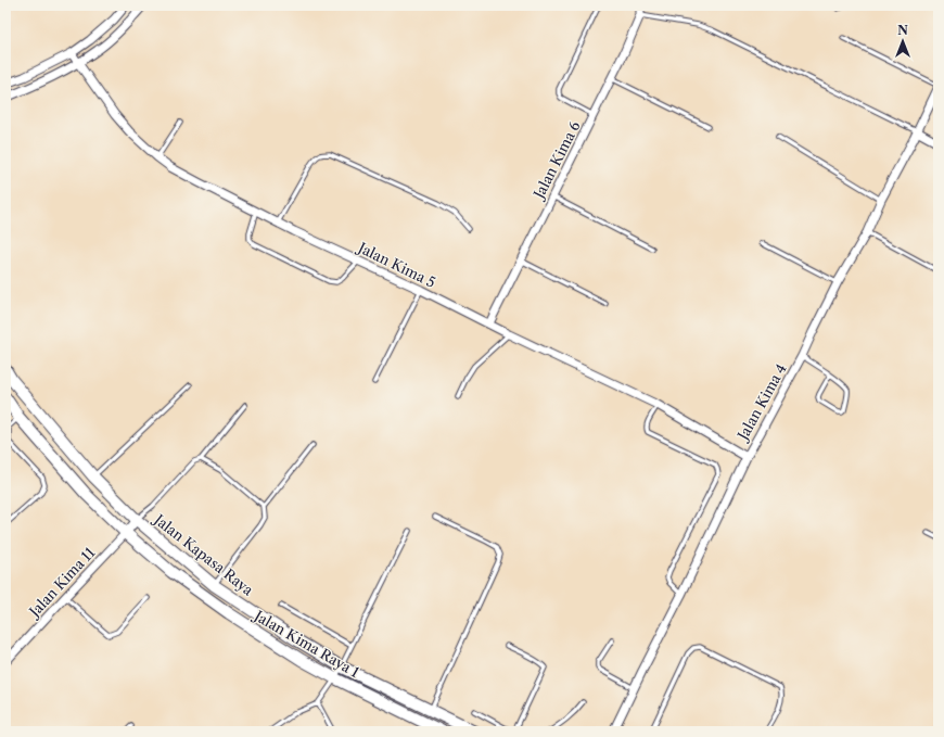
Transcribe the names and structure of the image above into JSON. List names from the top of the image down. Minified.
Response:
{"streets":{"main road":["Jalan Kapasa Raya","Jalan Kima Raya 1"],"street":["Jalan Kima 6","Jalan Kima 5","Jalan Kima 4","Jalan Kima 11"]},"crossings":[["Jalan Kima 6","Jalan Kima 5"],["Jalan Kima 5","Jalan Kima 4"],["Jalan Kapasa Raya","Jalan Kima 11"],["Jalan Kima 11","Jalan Kima Raya 1"]],"north":"top"}
